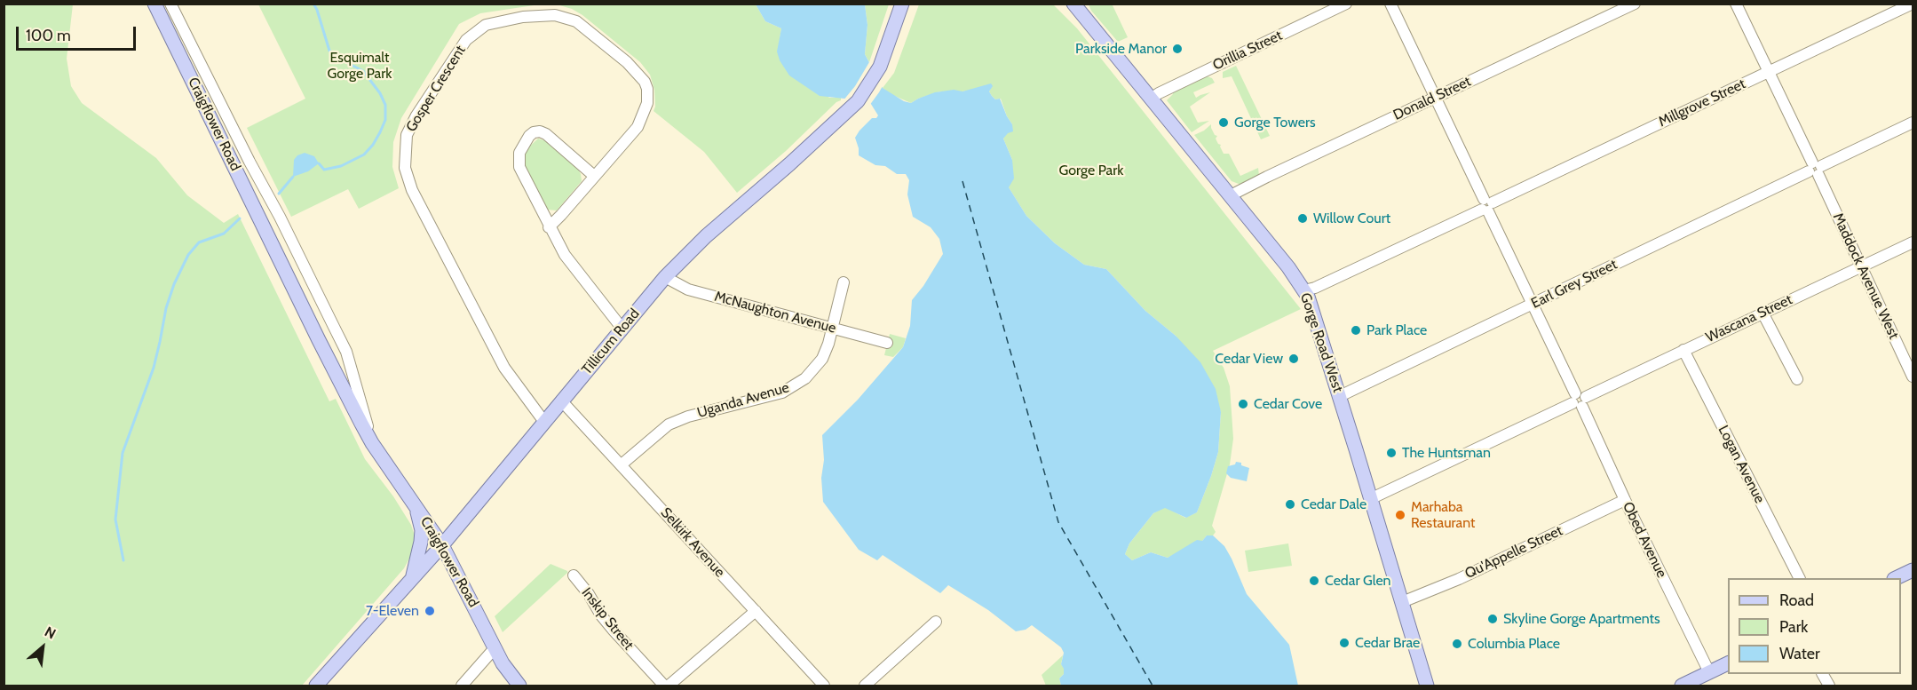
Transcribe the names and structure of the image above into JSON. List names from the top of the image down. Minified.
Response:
{"streets":{"main road":["Craigflower Road","Tillicum Road","Gorge Road West"],"street":["Orillia Street","Gosper Crescent","Donald Street","Millgrove Street","Maddock Avenue West","Earl Grey Street","McNaughton Avenue","Wascana Street","Uganda Avenue","Logan Avenue","Obed Avenue","Selkirk Avenue","Qu'Appelle Street","Inskip Street"]},"crossings":[["Orillia Street","Gorge Road West"],["Gosper Crescent","Tillicum Road"],["Donald Street","Gorge Road West"],["Donald Street","Obed Avenue"],["Millgrove Street","Maddock Avenue West"],["Millgrove Street","Gorge Road West"],["Millgrove Street","Obed Avenue"],["Craigflower Road","Tillicum Road"],["Maddock Avenue West","Earl Grey Street"],["Maddock Avenue West","Wascana Street"],["Earl Grey Street","Gorge Road West"],["Earl Grey Street","Obed Avenue"],["McNaughton Avenue","Tillicum Road"],["McNaughton Avenue","Uganda Avenue"],["Wascana Street","Gorge Road West"],["Wascana Street","Logan Avenue"],["Wascana Street","Obed Avenue"],["Tillicum Road","Selkirk Avenue"],["Gorge Road West","Qu'Appelle Street"],["Uganda Avenue","Selkirk Avenue"],["Obed Avenue","Qu'Appelle Street"]],"parks":["Esquimalt Gorge Park","Gorge Park"],"places":["Parkside Manor","Gorge Towers","Willow Court","Park Place","Cedar View","Cedar Cove","The Huntsman","Cedar Dale","Marhaba Restaurant","Cedar Glen","7-Eleven","Skyline Gorge Apartments","Cedar Brae","Columbia Place"],"legend":["Road","Park","Water"],"scale_bar":"100 m","north":"top right"}
